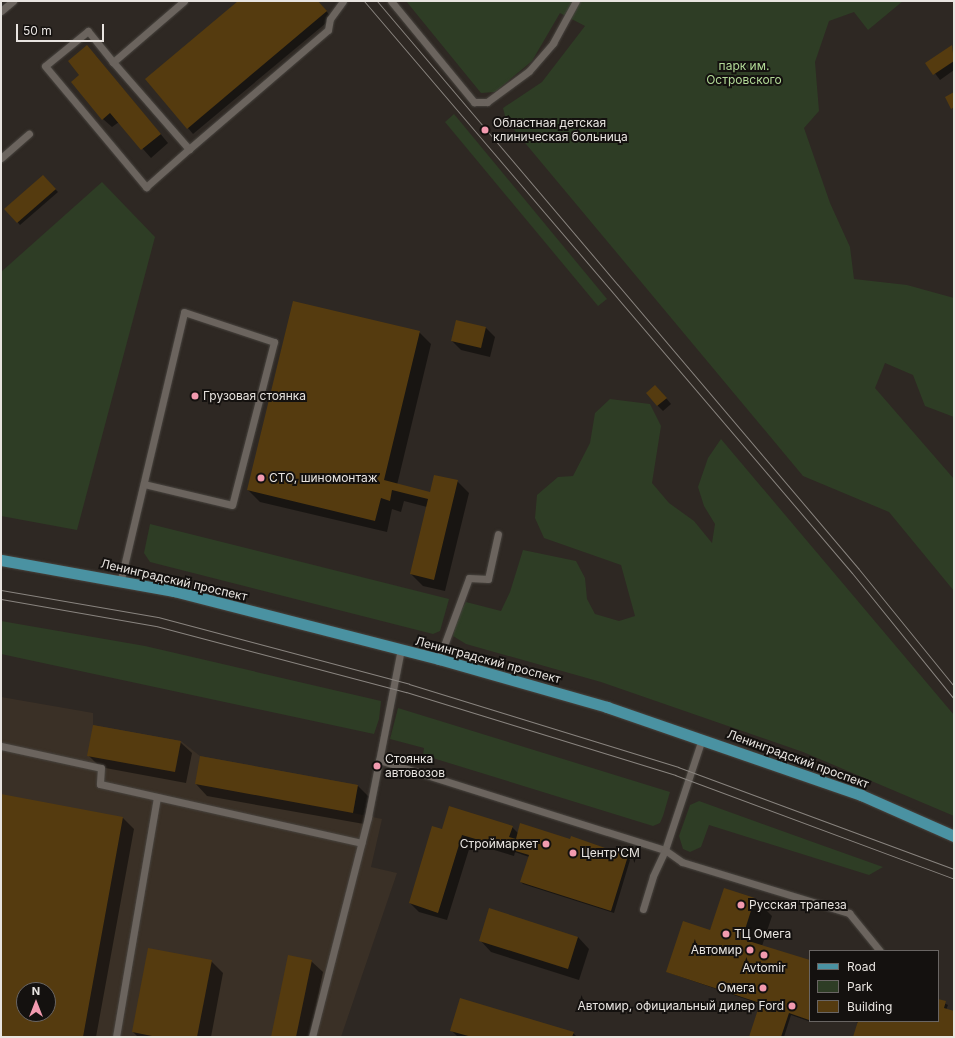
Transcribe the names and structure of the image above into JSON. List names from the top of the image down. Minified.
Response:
{"streets":{"main road":["Ленинградский проспект"]},"parks":["парк им. Островского"],"places":["Областная детская клиническая больница","Грузовая стоянка","СТО, шиномонтаж","Стоянка автовозов","Строймаркет","Центр'СМ","Русская трапеза","ТЦ Омега","Автомир","Avtomir","Омега","Автомир, официальный дилер Ford"],"legend":["Road","Park","Building"],"scale_bar":"50 m","north":"top"}
